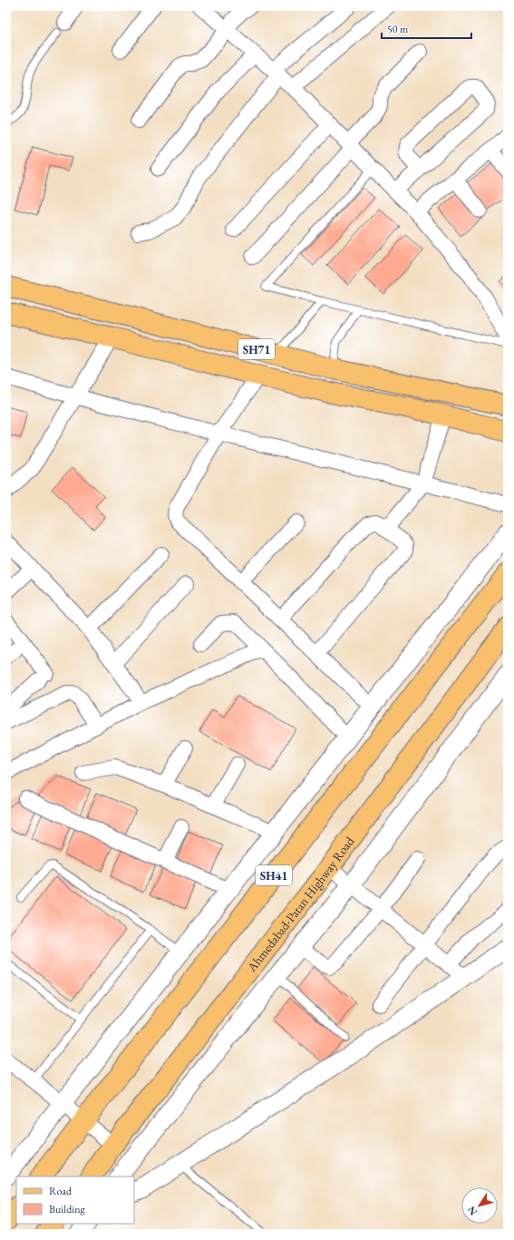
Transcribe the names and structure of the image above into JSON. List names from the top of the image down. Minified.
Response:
{"streets":{"main road":["SH71","SH41","Ahmedabad-Patan Highway Road"]},"legend":["Road","Building"],"scale_bar":"50 m","north":"bottom left"}
